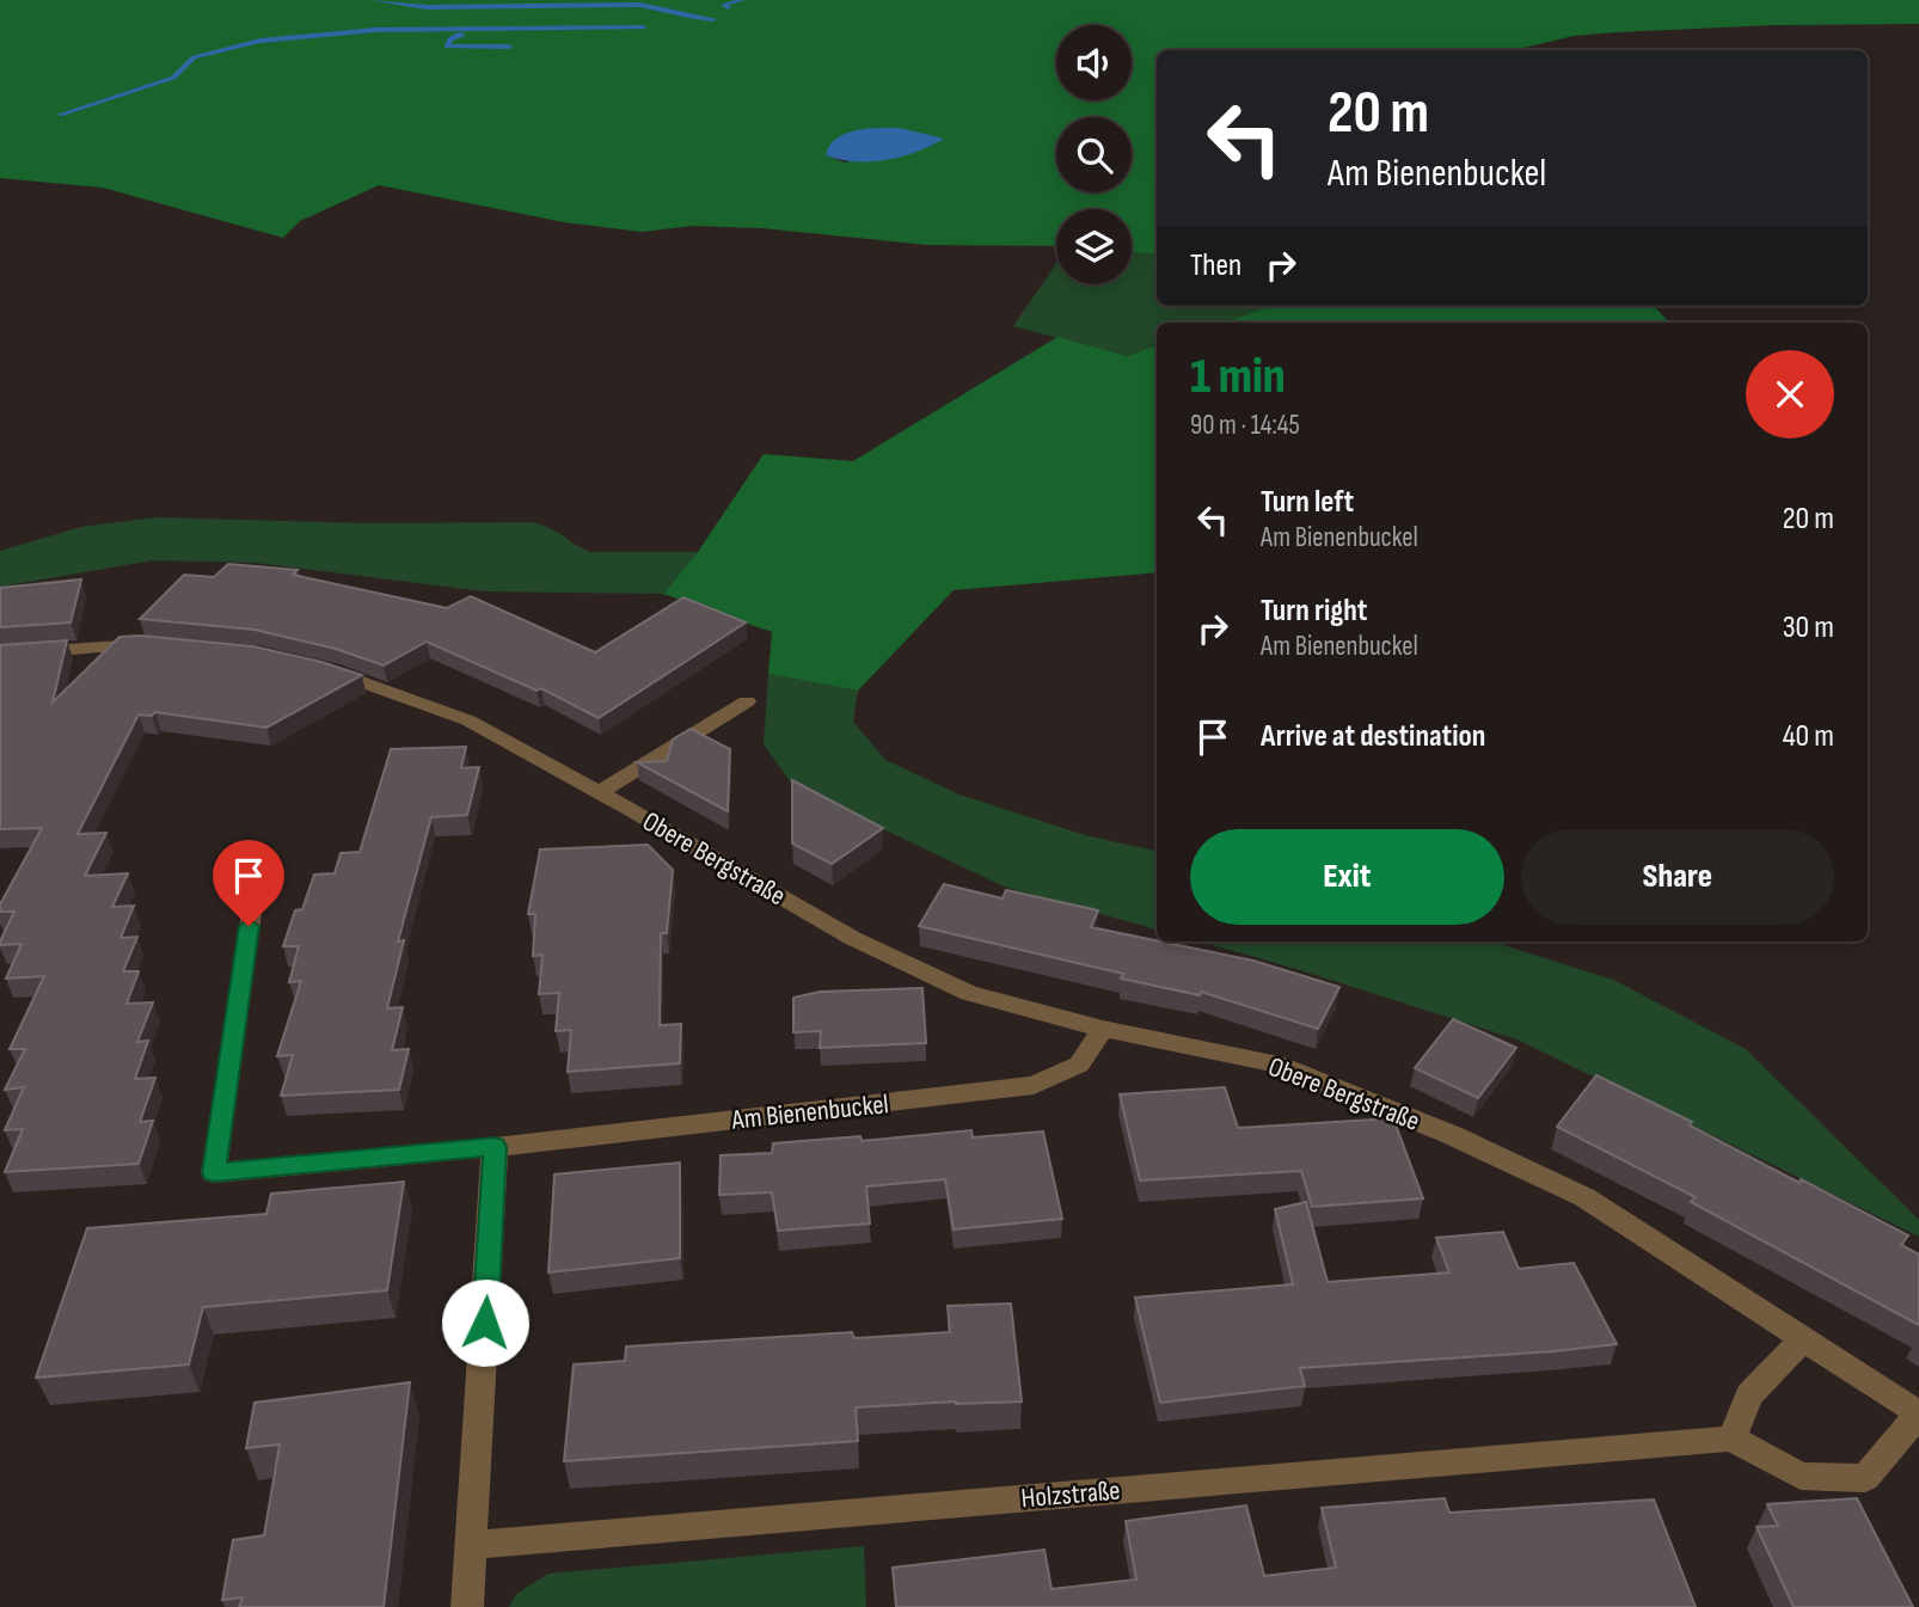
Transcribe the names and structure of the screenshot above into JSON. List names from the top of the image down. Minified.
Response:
{"streets":{"street":["Obere Bergstraße","Am Bienenbuckel","Holzstraße"]},"crossings":[["Obere Bergstraße","Am Bienenbuckel"]],"page":{"turn":["20 m","Am Bienenbuckel"],"then":"Then","heading":["1 min","90 m · 14:45"],"list":[{"name":"Turn left","note":"Am Bienenbuckel","value":"20 m"},{"name":"Turn right","note":"Am Bienenbuckel","value":"30 m"},{"name":"Arrive at destination","value":"40 m"}],"buttons":["Exit","Share"]}}
